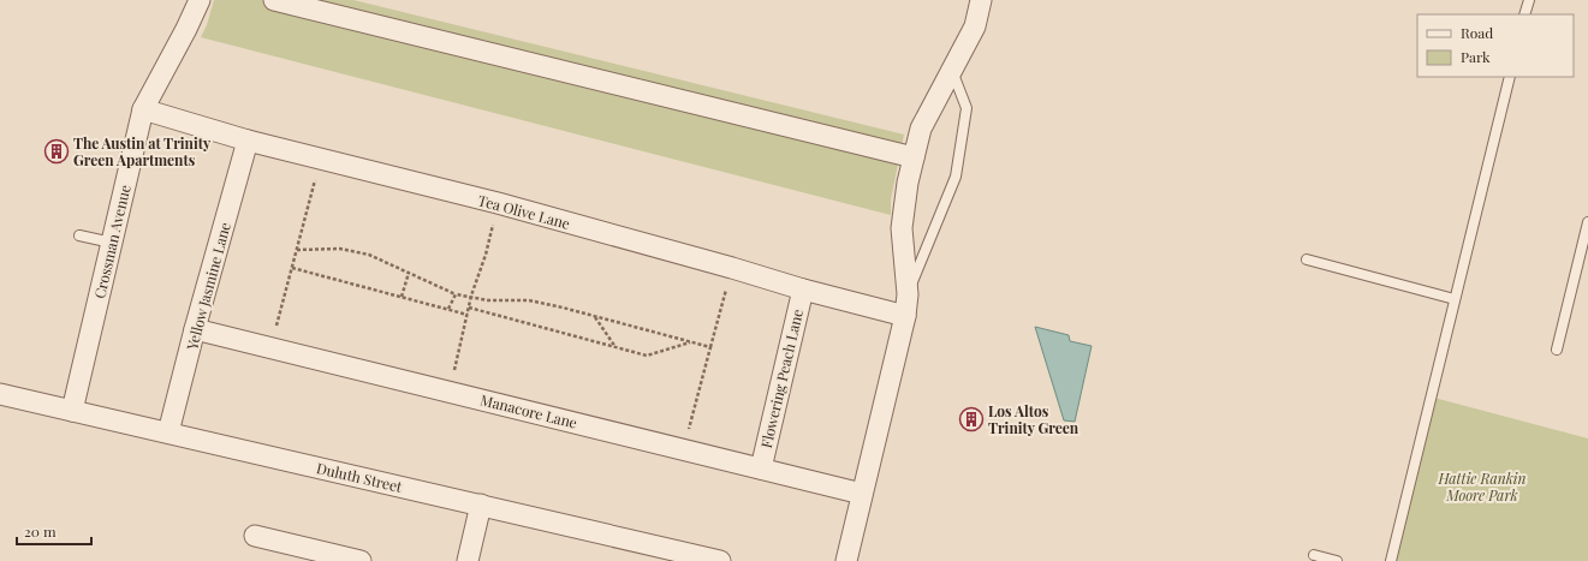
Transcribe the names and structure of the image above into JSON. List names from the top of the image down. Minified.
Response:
{"streets":{"street":["Tea Olive Lane","Crossman Avenue","Yellow Jasmine Lane","Flowering Peach Lane","Manacore Lane","Duluth Street"]},"crossings":[["Tea Olive Lane","Crossman Avenue"],["Tea Olive Lane","Yellow Jasmine Lane"],["Tea Olive Lane","Flowering Peach Lane"],["Crossman Avenue","Duluth Street"],["Yellow Jasmine Lane","Manacore Lane"],["Yellow Jasmine Lane","Duluth Street"],["Flowering Peach Lane","Manacore Lane"]],"parks":["Hattie Rankin Moore Park"],"places":{"building":["The Austin at Trinity Green Apartments","Los Altos Trinity Green"]},"legend":["Road","Park"],"scale_bar":"20 m"}
